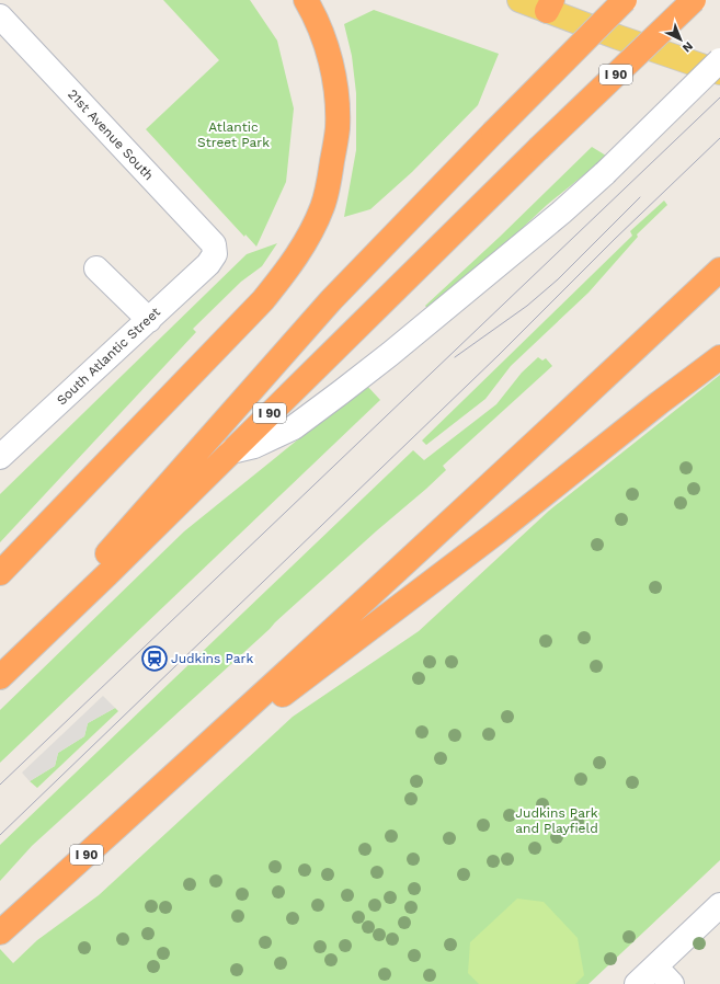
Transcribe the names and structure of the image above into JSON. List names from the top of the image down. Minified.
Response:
{"streets":{"highway":["I 90"],"street":["21st Avenue South","South Atlantic Street"]},"crossings":[["21st Avenue South","South Atlantic Street"]],"parks":["Atlantic Street Park","Judkins Park and Playfield"],"places":{"station":["Judkins Park"]},"north":"bottom right"}
